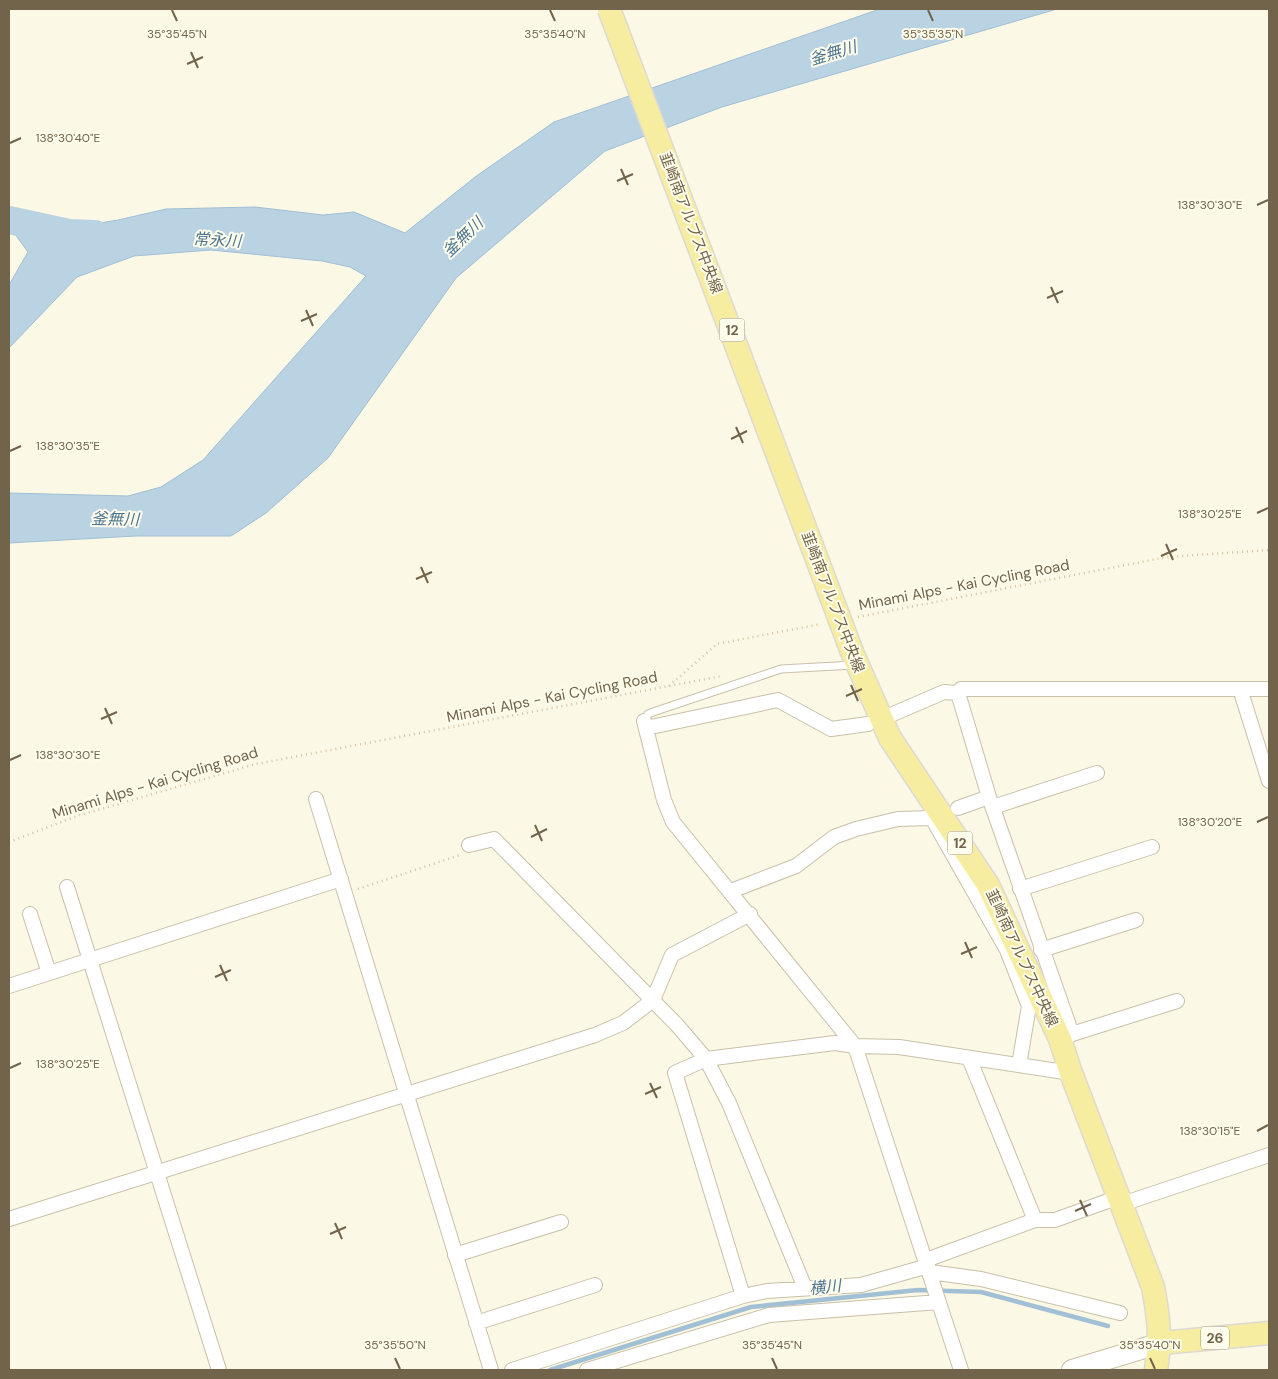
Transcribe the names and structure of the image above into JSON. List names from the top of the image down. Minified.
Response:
{"streets":{"main road":["韮崎南アルプス中央線","12","26"],"path":["Minami Alps - Kai Cycling Road"]},"crossings":[["韮崎南アルプス中央線","26"]],"water":["釜無川","常永川","横川"],"coordinates":["35°35'45\"N","35°35'40\"N","35°35'35\"N","138°30'40\"E","138°30'30\"E","138°30'35\"E","138°30'25\"E","138°30'20\"E","138°30'15\"E","35°35'50\"N"]}
